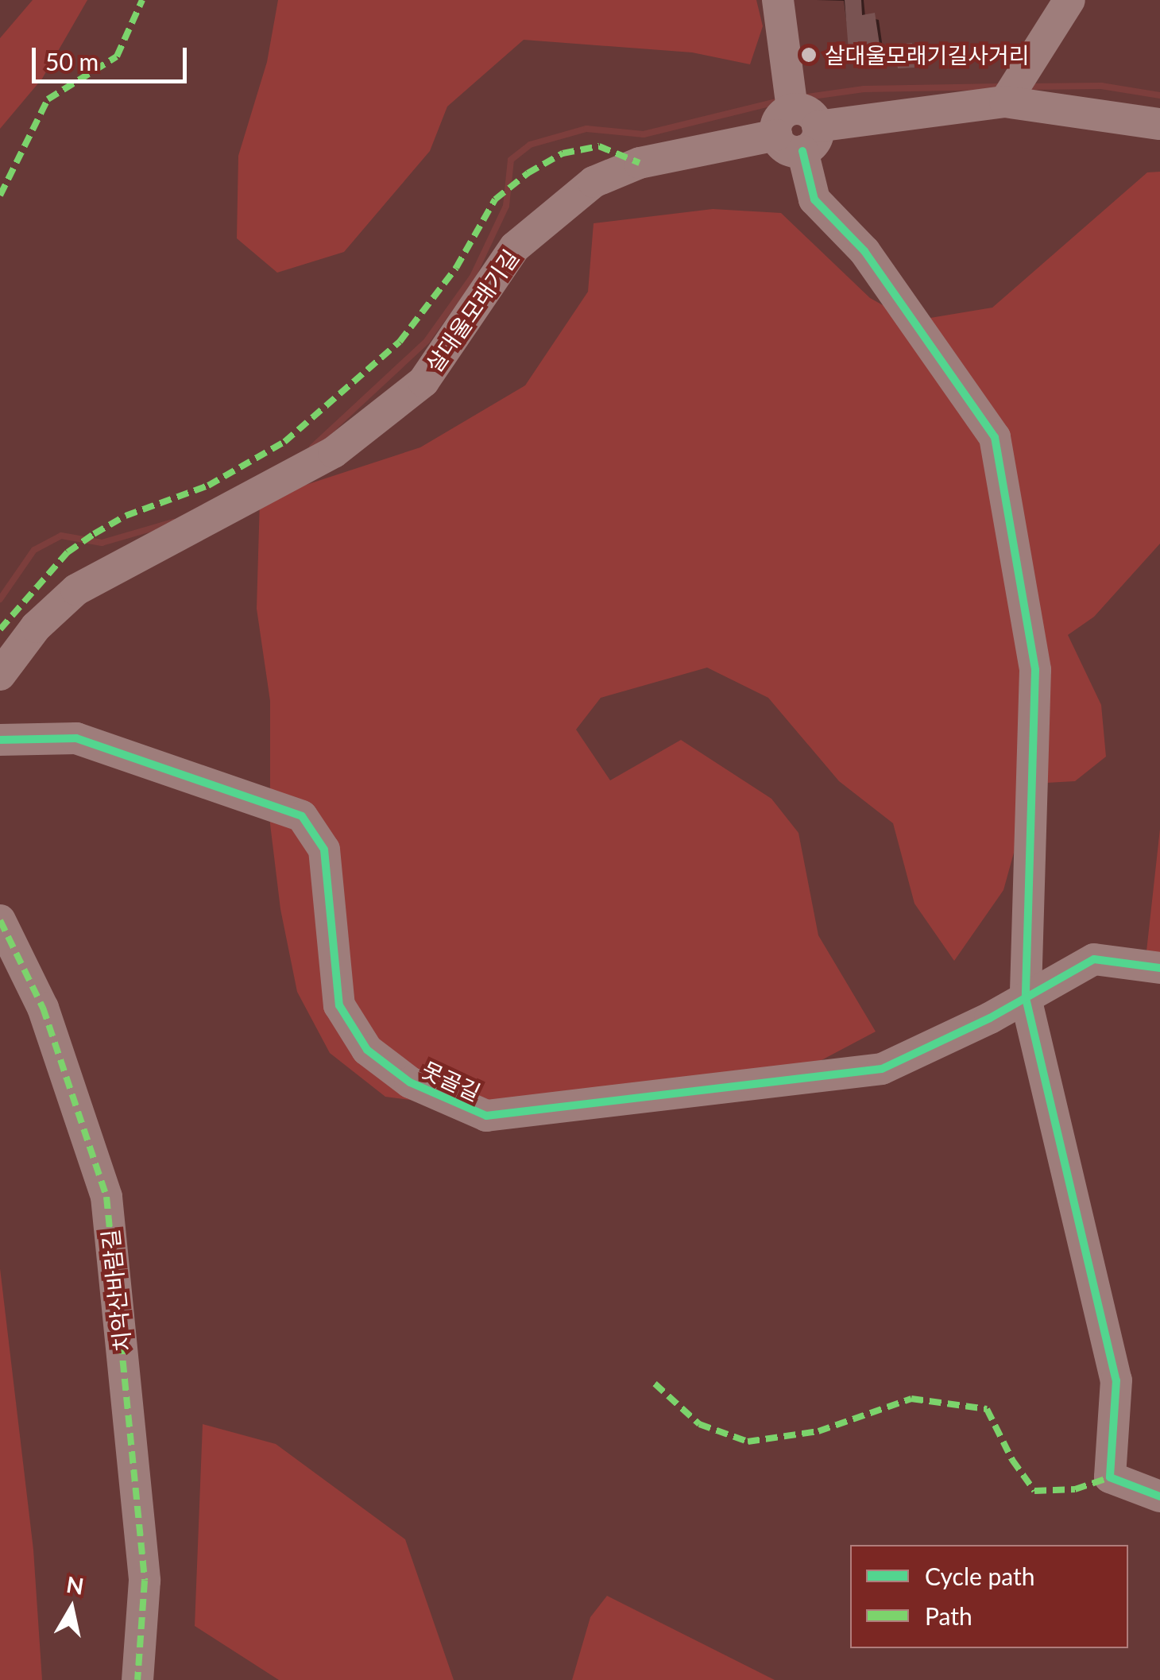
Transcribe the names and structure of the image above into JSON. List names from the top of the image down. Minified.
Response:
{"streets":{"street":["살대울모래기길","못골길","치악산바람길"]},"places":["살대울모래기길사거리"],"legend":["Cycle path","Path"],"scale_bar":"50 m","north":"top"}
